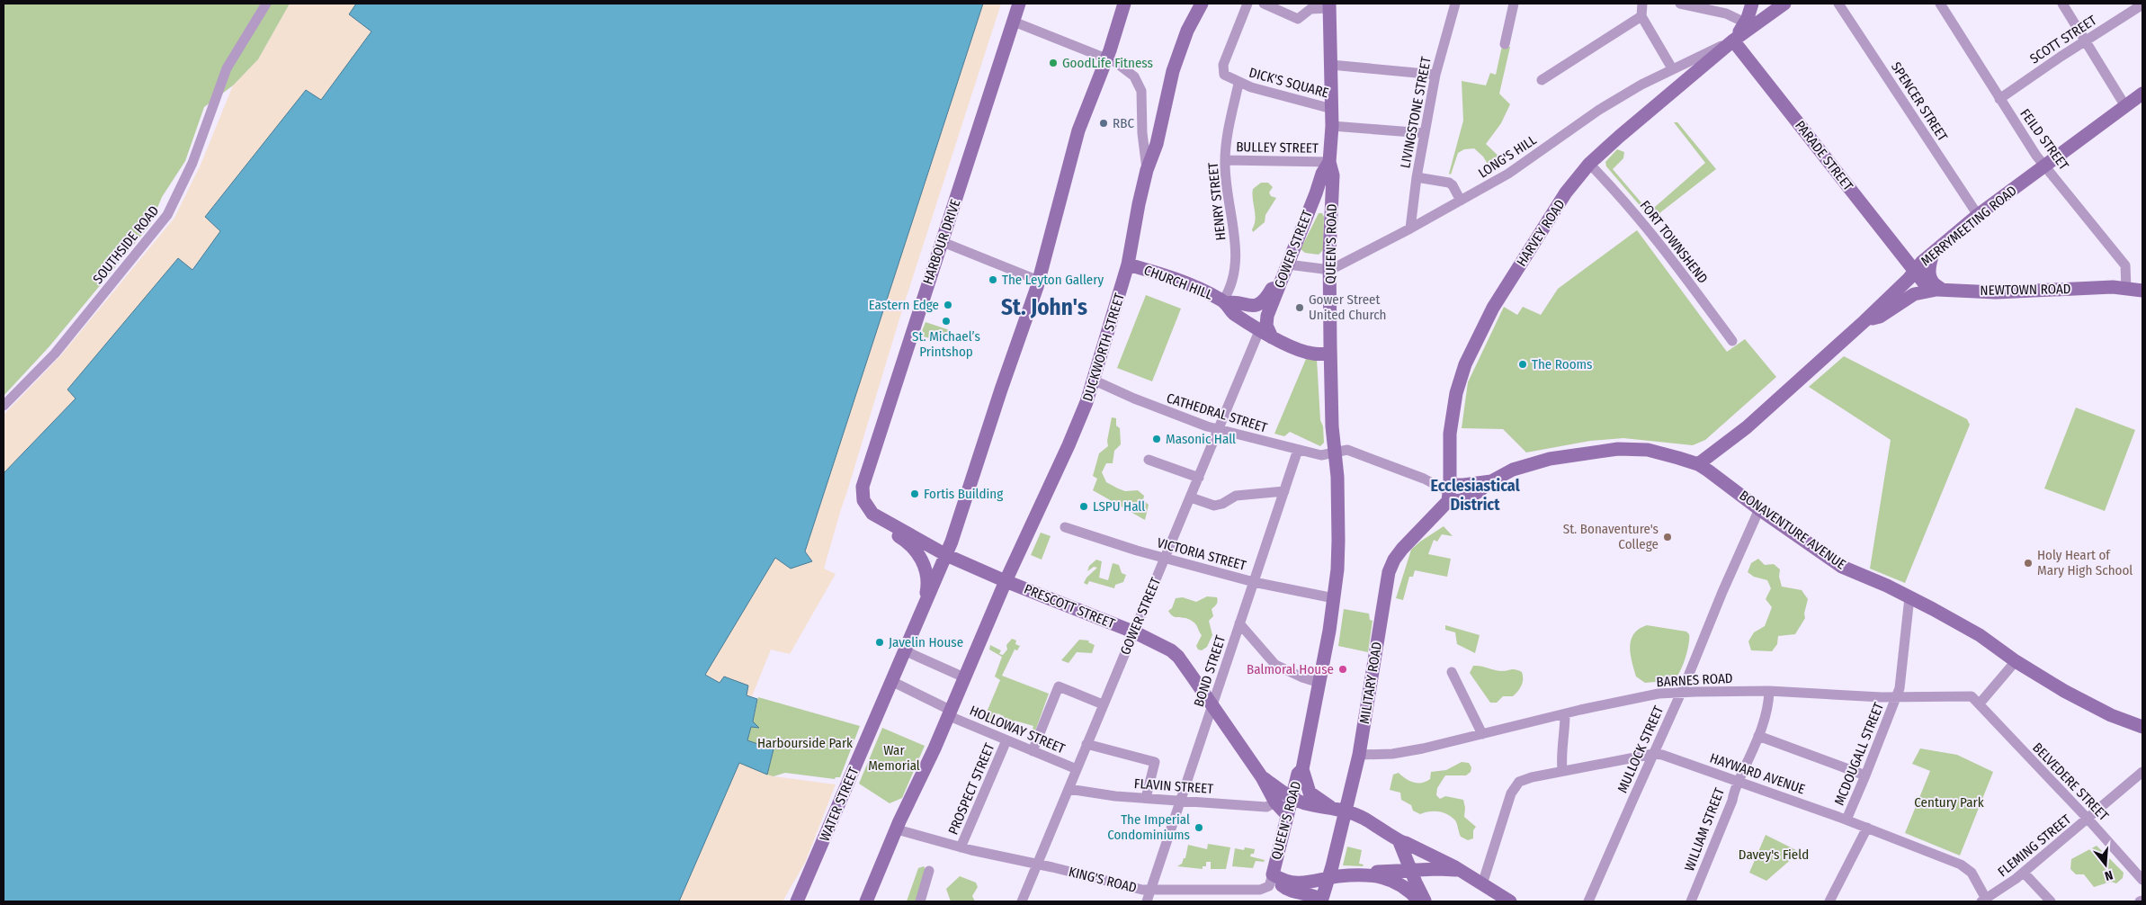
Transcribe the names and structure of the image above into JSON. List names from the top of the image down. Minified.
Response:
{"streets":{"street":["SCOTT STREET","DICK'S SQUARE","SPENCER STREET","LIVINGSTONE STREET","FEILD STREET","BULLEY STREET","PARADE STREET","LONG'S HILL","HENRY STREET","MERRYMEETING ROAD","HARVEY ROAD","HARBOUR DRIVE","FORT TOWNSHEND","QUEEN'S ROAD","SOUTHSIDE ROAD","GOWER STREET","CHURCH HILL","NEWTOWN ROAD","DUCKWORTH STREET","CATHEDRAL STREET","BONAVENTURE AVENUE","VICTORIA STREET","PRESCOTT STREET","BOND STREET","BARNES ROAD","MILITARY ROAD","HOLLOWAY STREET","MULLOCK STREET","MCDOUGALL STREET","HAYWARD AVENUE","BELVEDERE STREET","FLAVIN STREET","PROSPECT STREET","WATER STREET","WILLIAM STREET","FLEMING STREET","KING'S ROAD"]},"crossings":[["SCOTT STREET","FEILD STREET"],["DICK'S SQUARE","HENRY STREET"],["SPENCER STREET","MERRYMEETING ROAD"],["LIVINGSTONE STREET","LONG'S HILL"],["FEILD STREET","MERRYMEETING ROAD"],["FEILD STREET","NEWTOWN ROAD"],["BULLEY STREET","HENRY STREET"],["BULLEY STREET","QUEEN'S ROAD"],["BULLEY STREET","GOWER STREET"],["PARADE STREET","LONG'S HILL"],["PARADE STREET","MERRYMEETING ROAD"],["PARADE STREET","HARVEY ROAD"],["LONG'S HILL","HARVEY ROAD"],["LONG'S HILL","QUEEN'S ROAD"],["HENRY STREET","CHURCH HILL"],["MERRYMEETING ROAD","NEWTOWN ROAD"],["MERRYMEETING ROAD","BONAVENTURE AVENUE"],["HARVEY ROAD","FORT TOWNSHEND"],["HARVEY ROAD","CATHEDRAL STREET"],["HARVEY ROAD","BONAVENTURE AVENUE"],["HARBOUR DRIVE","PRESCOTT STREET"],["QUEEN'S ROAD","GOWER STREET"],["QUEEN'S ROAD","CHURCH HILL"],["QUEEN'S ROAD","CATHEDRAL STREET"],["QUEEN'S ROAD","VICTORIA STREET"],["QUEEN'S ROAD","PRESCOTT STREET"],["QUEEN'S ROAD","KING'S ROAD"],["GOWER STREET","CHURCH HILL"],["GOWER STREET","CATHEDRAL STREET"],["GOWER STREET","VICTORIA STREET"],["GOWER STREET","PRESCOTT STREET"],["GOWER STREET","HOLLOWAY STREET"],["GOWER STREET","FLAVIN STREET"],["GOWER STREET","KING'S ROAD"],["CHURCH HILL","DUCKWORTH STREET"],["DUCKWORTH STREET","CATHEDRAL STREET"],["DUCKWORTH STREET","PRESCOTT STREET"],["DUCKWORTH STREET","HOLLOWAY STREET"],["DUCKWORTH STREET","KING'S ROAD"],["CATHEDRAL STREET","BONAVENTURE AVENUE"],["CATHEDRAL STREET","BOND STREET"],["BONAVENTURE AVENUE","MILITARY ROAD"],["BONAVENTURE AVENUE","MULLOCK STREET"],["BONAVENTURE AVENUE","MCDOUGALL STREET"],["VICTORIA STREET","BOND STREET"],["PRESCOTT STREET","BOND STREET"],["PRESCOTT STREET","MILITARY ROAD"],["PRESCOTT STREET","FLAVIN STREET"],["PRESCOTT STREET","WATER STREET"],["BOND STREET","FLAVIN STREET"],["BOND STREET","KING'S ROAD"],["BARNES ROAD","MILITARY ROAD"],["BARNES ROAD","MULLOCK STREET"],["BARNES ROAD","MCDOUGALL STREET"],["BARNES ROAD","BELVEDERE STREET"],["BARNES ROAD","WILLIAM STREET"],["HOLLOWAY STREET","PROSPECT STREET"],["HOLLOWAY STREET","WATER STREET"],["MULLOCK STREET","HAYWARD AVENUE"],["MCDOUGALL STREET","HAYWARD AVENUE"],["HAYWARD AVENUE","WILLIAM STREET"],["HAYWARD AVENUE","FLEMING STREET"],["BELVEDERE STREET","FLEMING STREET"],["PROSPECT STREET","KING'S ROAD"]],"districts":["St. John's","Ecclesiastical District"],"parks":["Harbourside Park","War Memorial","Century Park","Davey's Field"],"places":["GoodLife Fitness","RBC","The Leyton Gallery","Eastern Edge","Gower Street United Church","St. Michael’s Printshop","The Rooms","Masonic Hall","Fortis Building","LSPU Hall","St. Bonaventure's College","Holy Heart of Mary High School","Javelin House","Balmoral House","The Imperial Condominiums"],"north":"bottom"}
